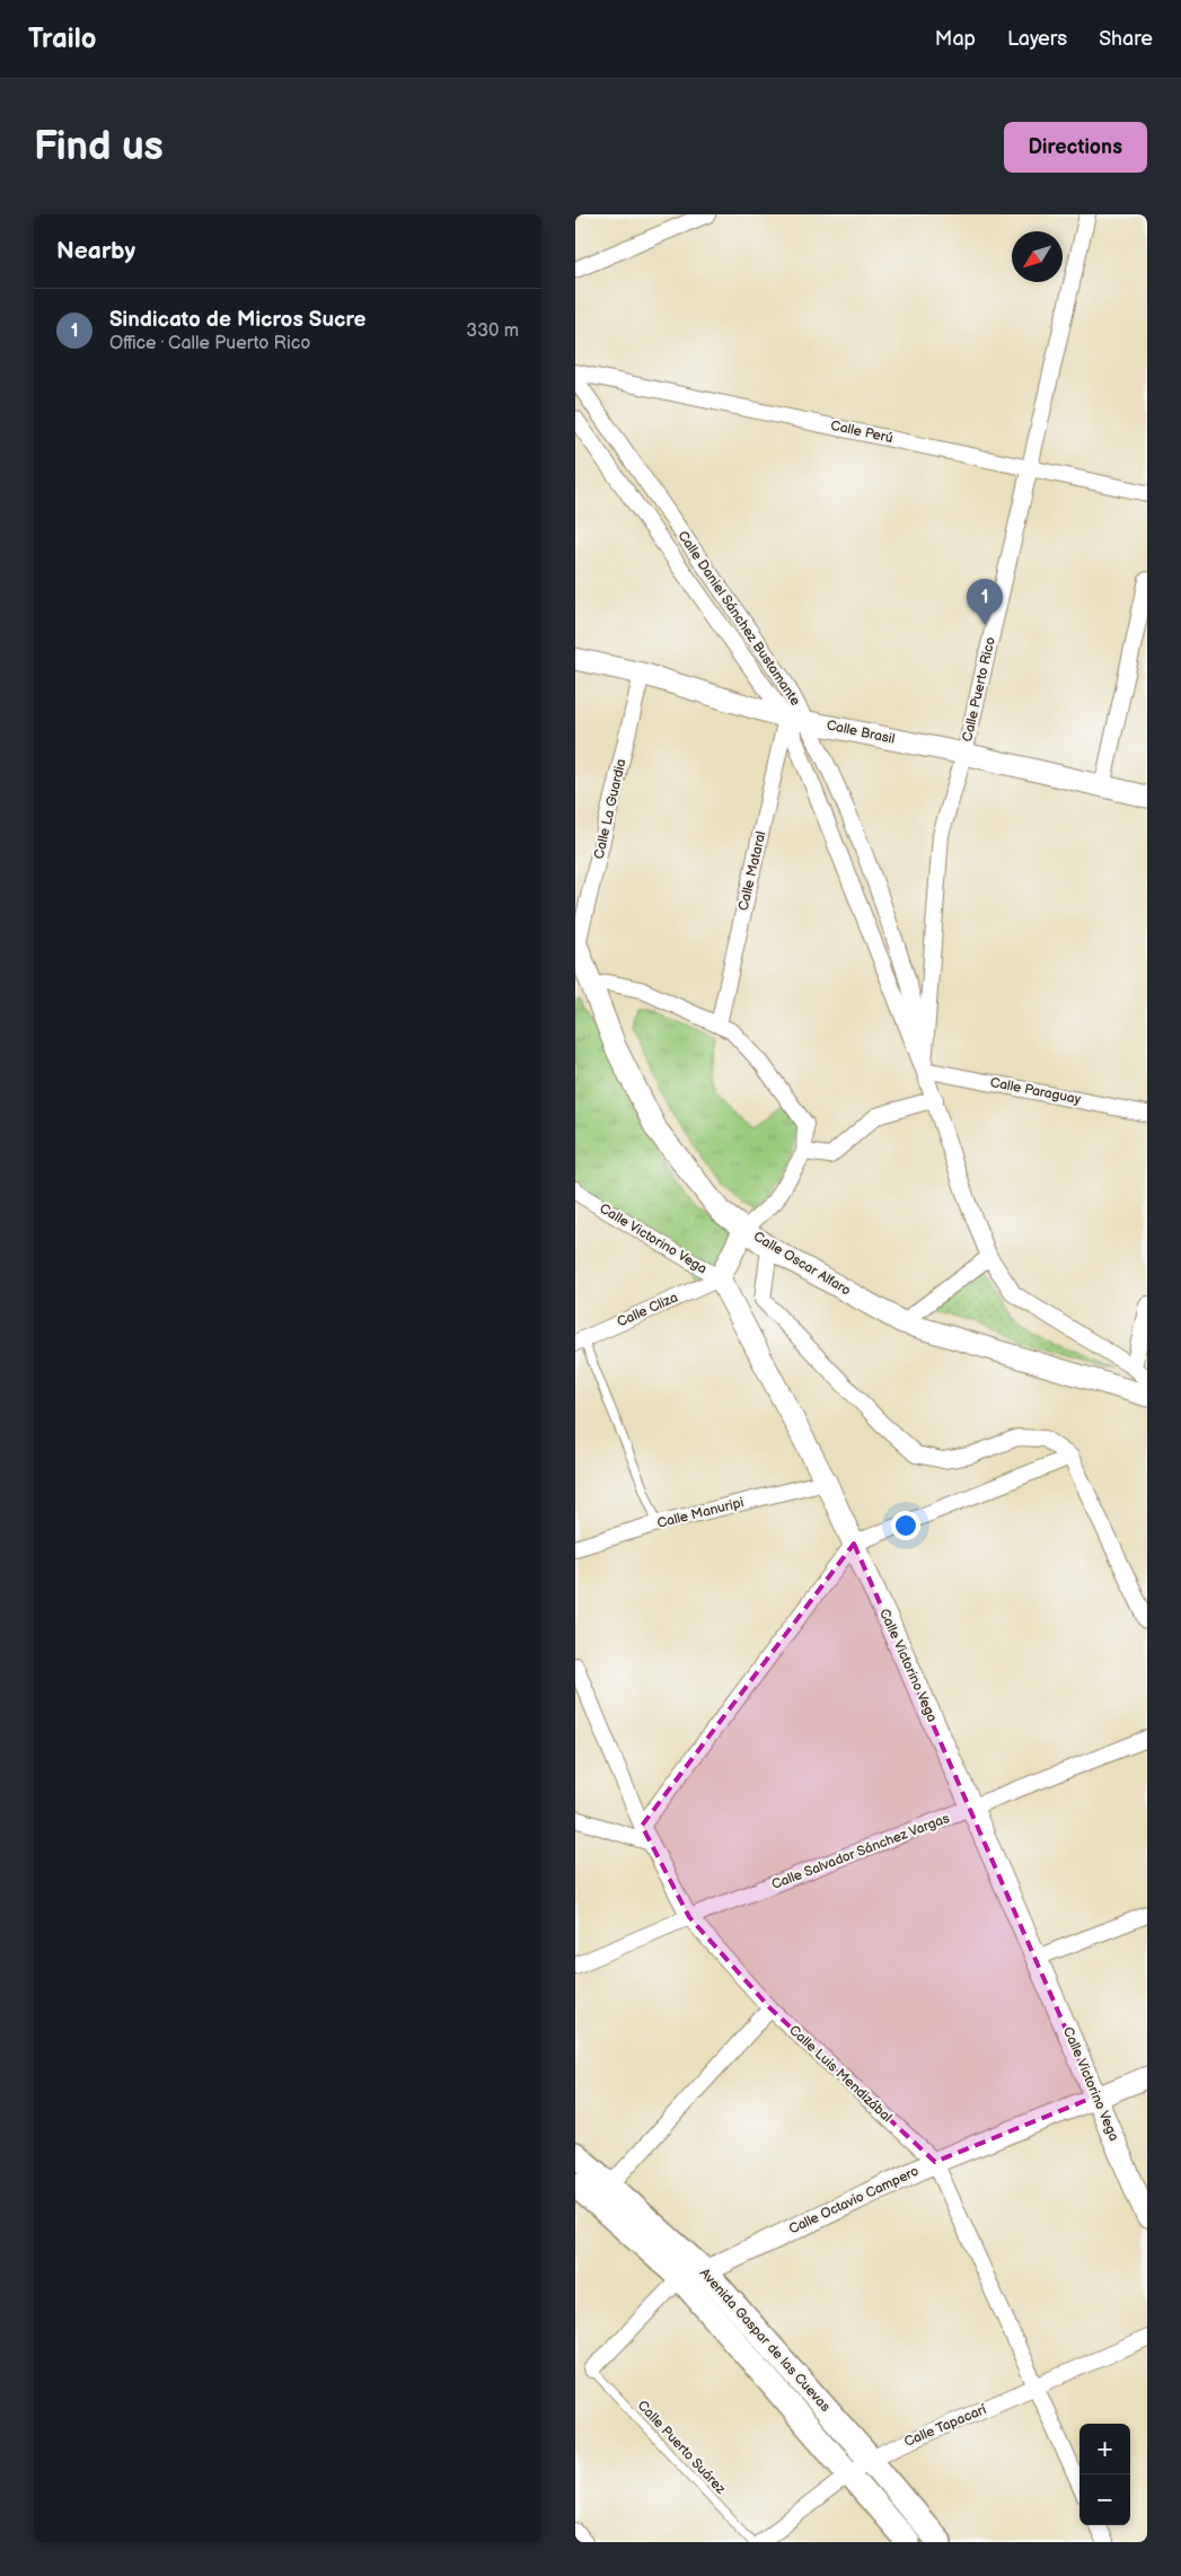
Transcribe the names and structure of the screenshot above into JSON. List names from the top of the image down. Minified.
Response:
{"streets":{"main road":["Avenida Gaspar de las Cuevas"],"street":["Calle Perú","Calle Daniel Sánchez Bustamante","Calle Puerto Rico","Calle Brasil","Calle La Guardia","Calle Mataral","Calle Paraguay","Calle Victorino Vega","Calle Oscar Alfaro","Calle Cliza","Calle Manuripi","Calle Salvador Sánchez Vargas","Calle Luis Mendizábal","Calle Octavio Campero","Calle Tapacarí"],"lane":["Calle Puerto Suárez"]},"crossings":[["Calle Perú","Calle Puerto Rico"],["Calle Daniel Sánchez Bustamante","Calle Puerto Rico"],["Calle Daniel Sánchez Bustamante","Calle Brasil"],["Calle Daniel Sánchez Bustamante","Calle Mataral"],["Calle Daniel Sánchez Bustamante","Calle Paraguay"],["Calle Puerto Rico","Calle Brasil"],["Calle Puerto Rico","Calle Paraguay"],["Calle Brasil","Calle La Guardia"],["Calle Brasil","Calle Mataral"],["Calle La Guardia","Calle Oscar Alfaro"],["Calle Victorino Vega","Calle Cliza"],["Calle Victorino Vega","Calle Manuripi"],["Calle Victorino Vega","Calle Salvador Sánchez Vargas"],["Calle Victorino Vega","Calle Octavio Campero"],["Calle Salvador Sánchez Vargas","Calle Luis Mendizábal"],["Calle Luis Mendizábal","Calle Octavio Campero"],["Calle Luis Mendizábal","Calle Tapacarí"],["Calle Octavio Campero","Avenida Gaspar de las Cuevas"],["Avenida Gaspar de las Cuevas","Calle Tapacarí"]],"north":"bottom left","page":{"header":"Trailo","nav":["Map","Layers","Share"],"buttons":"Directions","title":"Find us","heading":"Nearby","list":[{"mark":"1","name":"Sindicato de Micros Sucre","note":"Office · Calle Puerto Rico","value":"330 m"}],"pins":"1","map_buttons":["+","−"]}}
